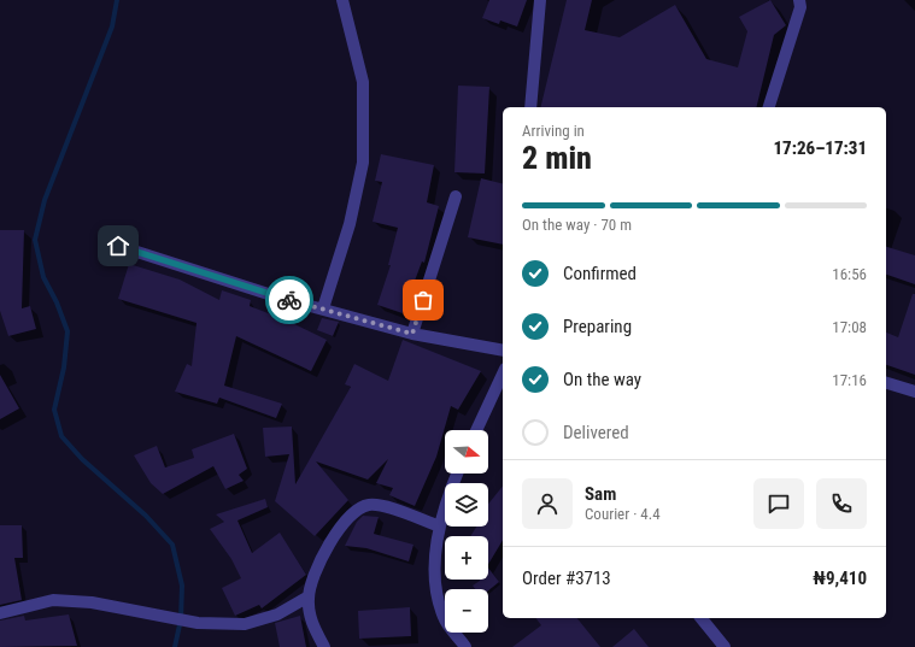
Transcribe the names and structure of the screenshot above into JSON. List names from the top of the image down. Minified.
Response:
{"north":"right","page":{"heading":["2 min","Arriving in","17:26–17:31"],"panel":["Sam","Courier · 4.4","Order #3713","₦9,410"],"bar":"On the way · 70 m","list":[["Confirmed","16:56"],["Preparing","17:08"],["On the way","17:16"],"Delivered"],"map_buttons":["+","−"]}}
